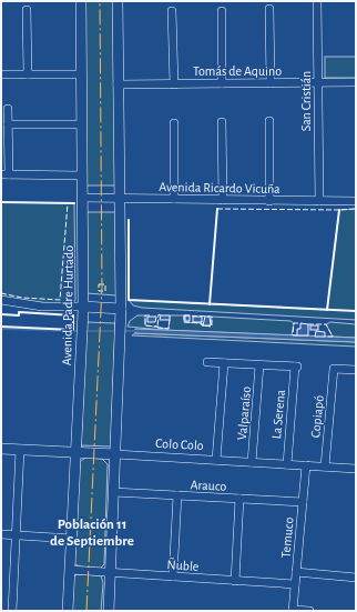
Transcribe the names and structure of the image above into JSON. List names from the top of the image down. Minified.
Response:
{"streets":{"main road":["Avenida Padre Hurtado","Colo Colo"],"street":["Tomás de Aquino","San Cristián","Avenida Ricardo Vicuña","Valparaíso","La Serena","Copiapó","Arauco","Temuco","Ñuble"]},"crossings":[["Tomás de Aquino","San Cristián"],["San Cristián","Avenida Ricardo Vicuña"],["Avenida Ricardo Vicuña","Avenida Padre Hurtado"],["Avenida Padre Hurtado","Colo Colo"],["Avenida Padre Hurtado","Ñuble"],["Valparaíso","La Serena"],["Valparaíso","Colo Colo"],["La Serena","Colo Colo"],["Copiapó","Colo Colo"],["Colo Colo","Temuco"],["Arauco","Temuco"],["Temuco","Ñuble"]],"districts":["Población 11 de Septiembre"]}
